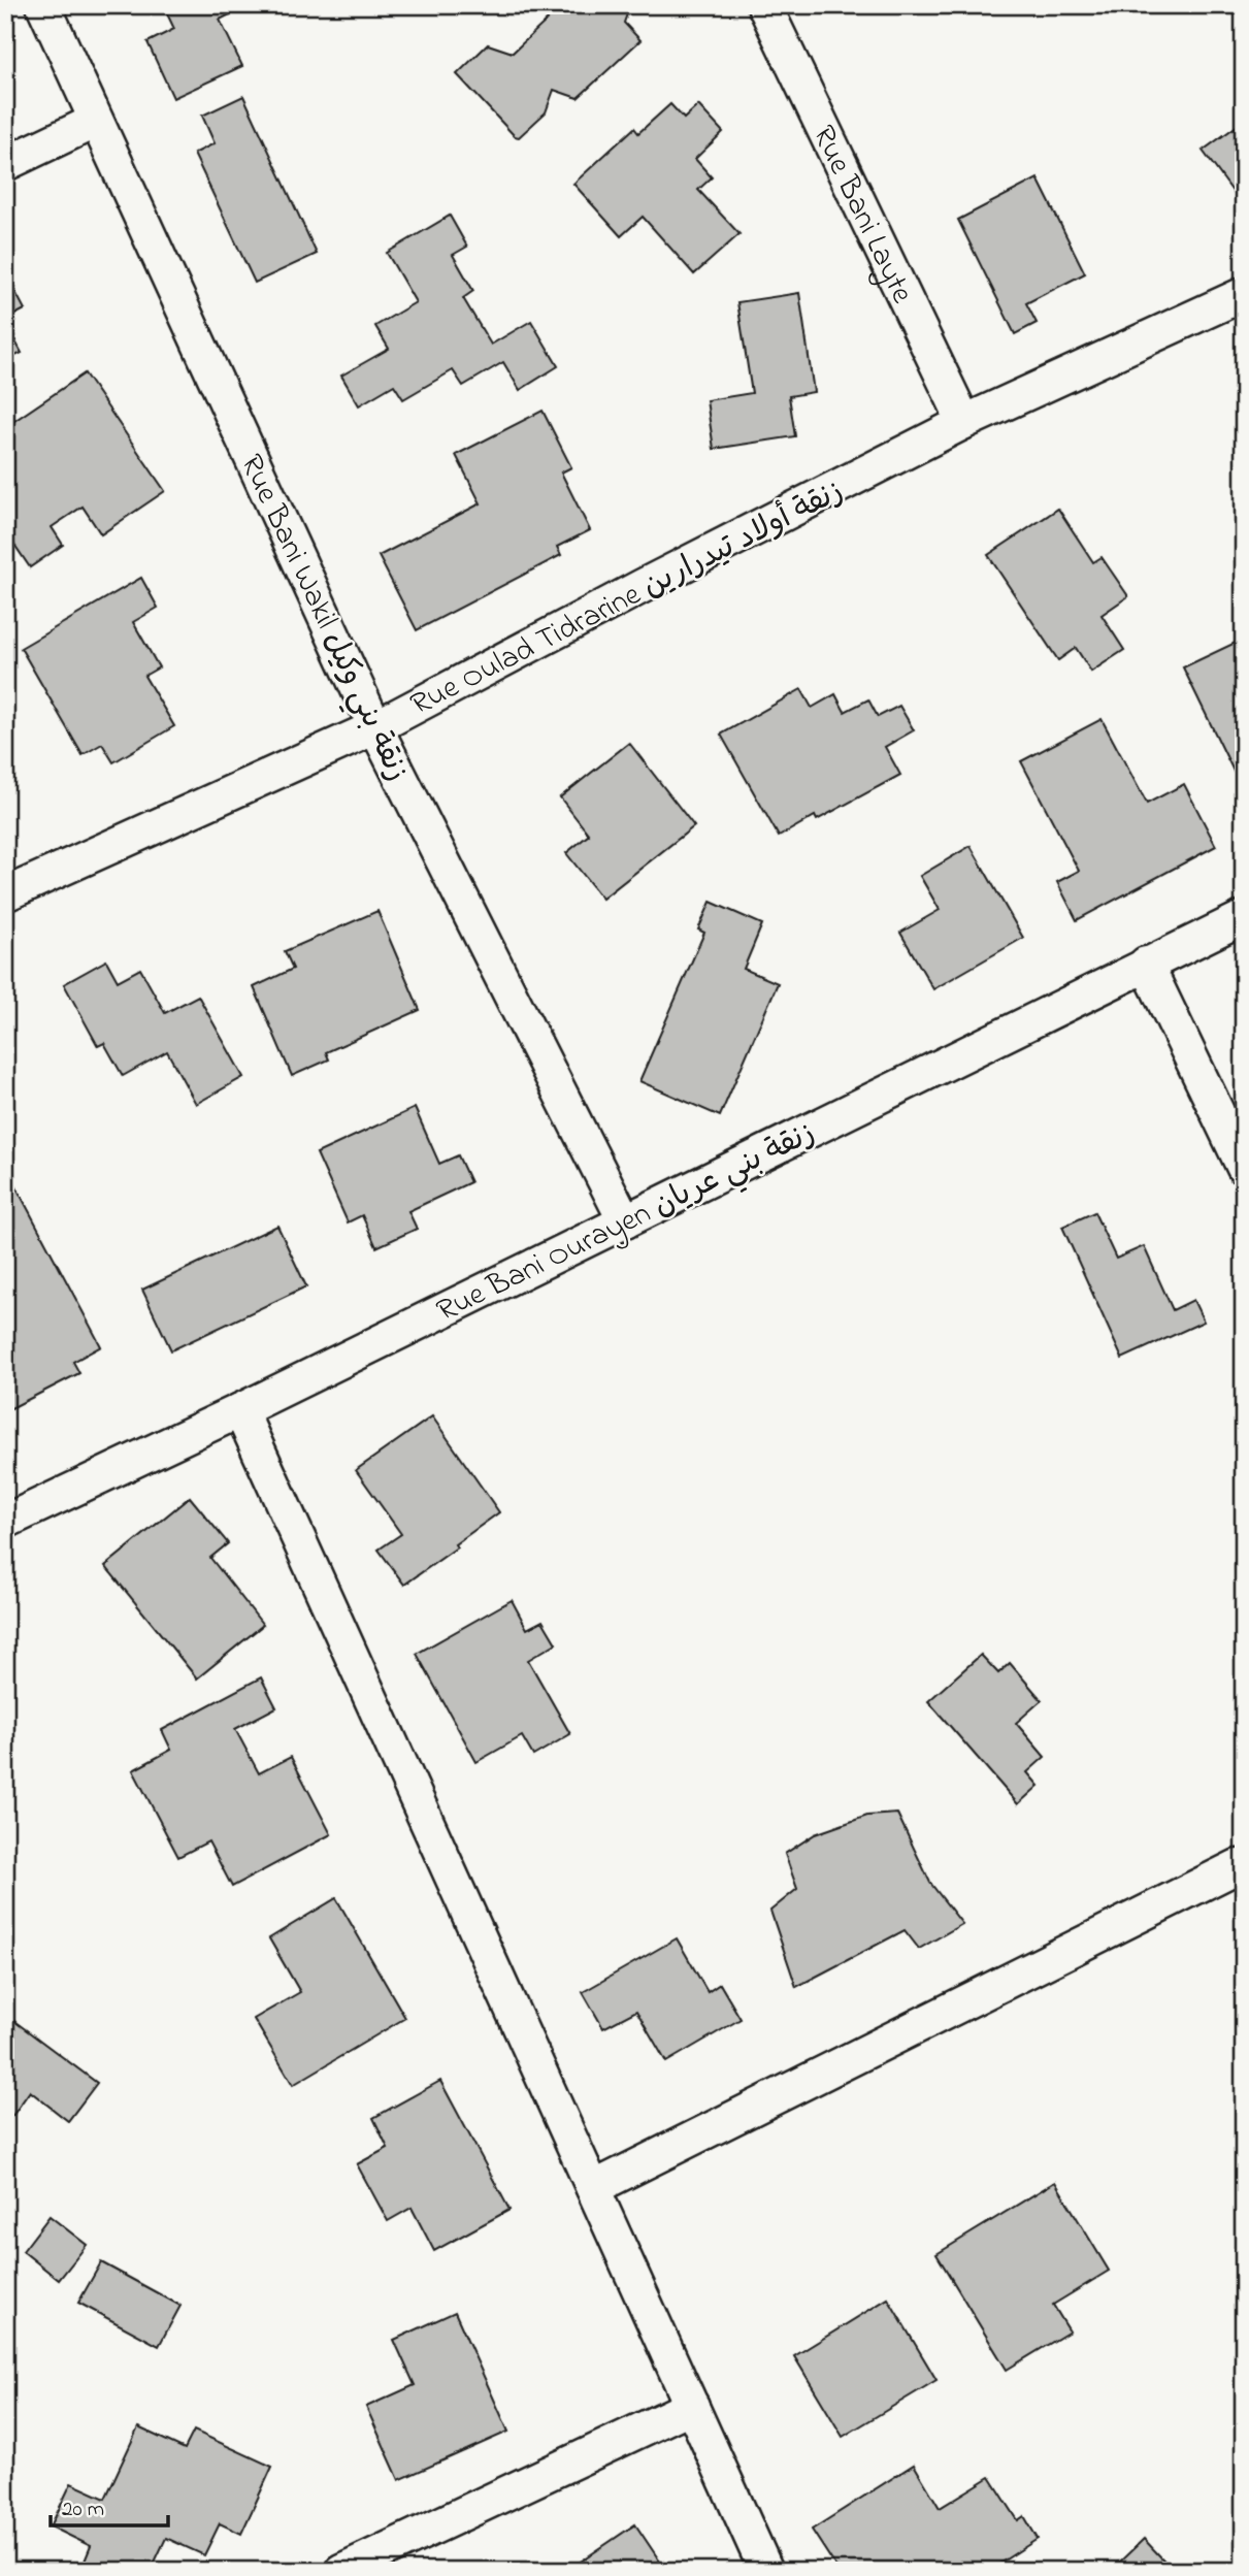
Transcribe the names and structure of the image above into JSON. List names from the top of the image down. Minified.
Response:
{"streets":{"street":["Rue Bani Layte","Rue Oulad Tidrarine زنقة أولاد تيدرارين","Rue Bani Wakil زنقة بني وكيل","Rue Bani Ourayen زنقة بني عريان"]},"crossings":[["Rue Bani Layte","Rue Oulad Tidrarine زنقة أولاد تيدرارين"],["Rue Oulad Tidrarine زنقة أولاد تيدرارين","Rue Bani Wakil زنقة بني وكيل"],["Rue Bani Wakil زنقة بني وكيل","Rue Bani Ourayen زنقة بني عريان"]],"scale_bar":"20 m"}
